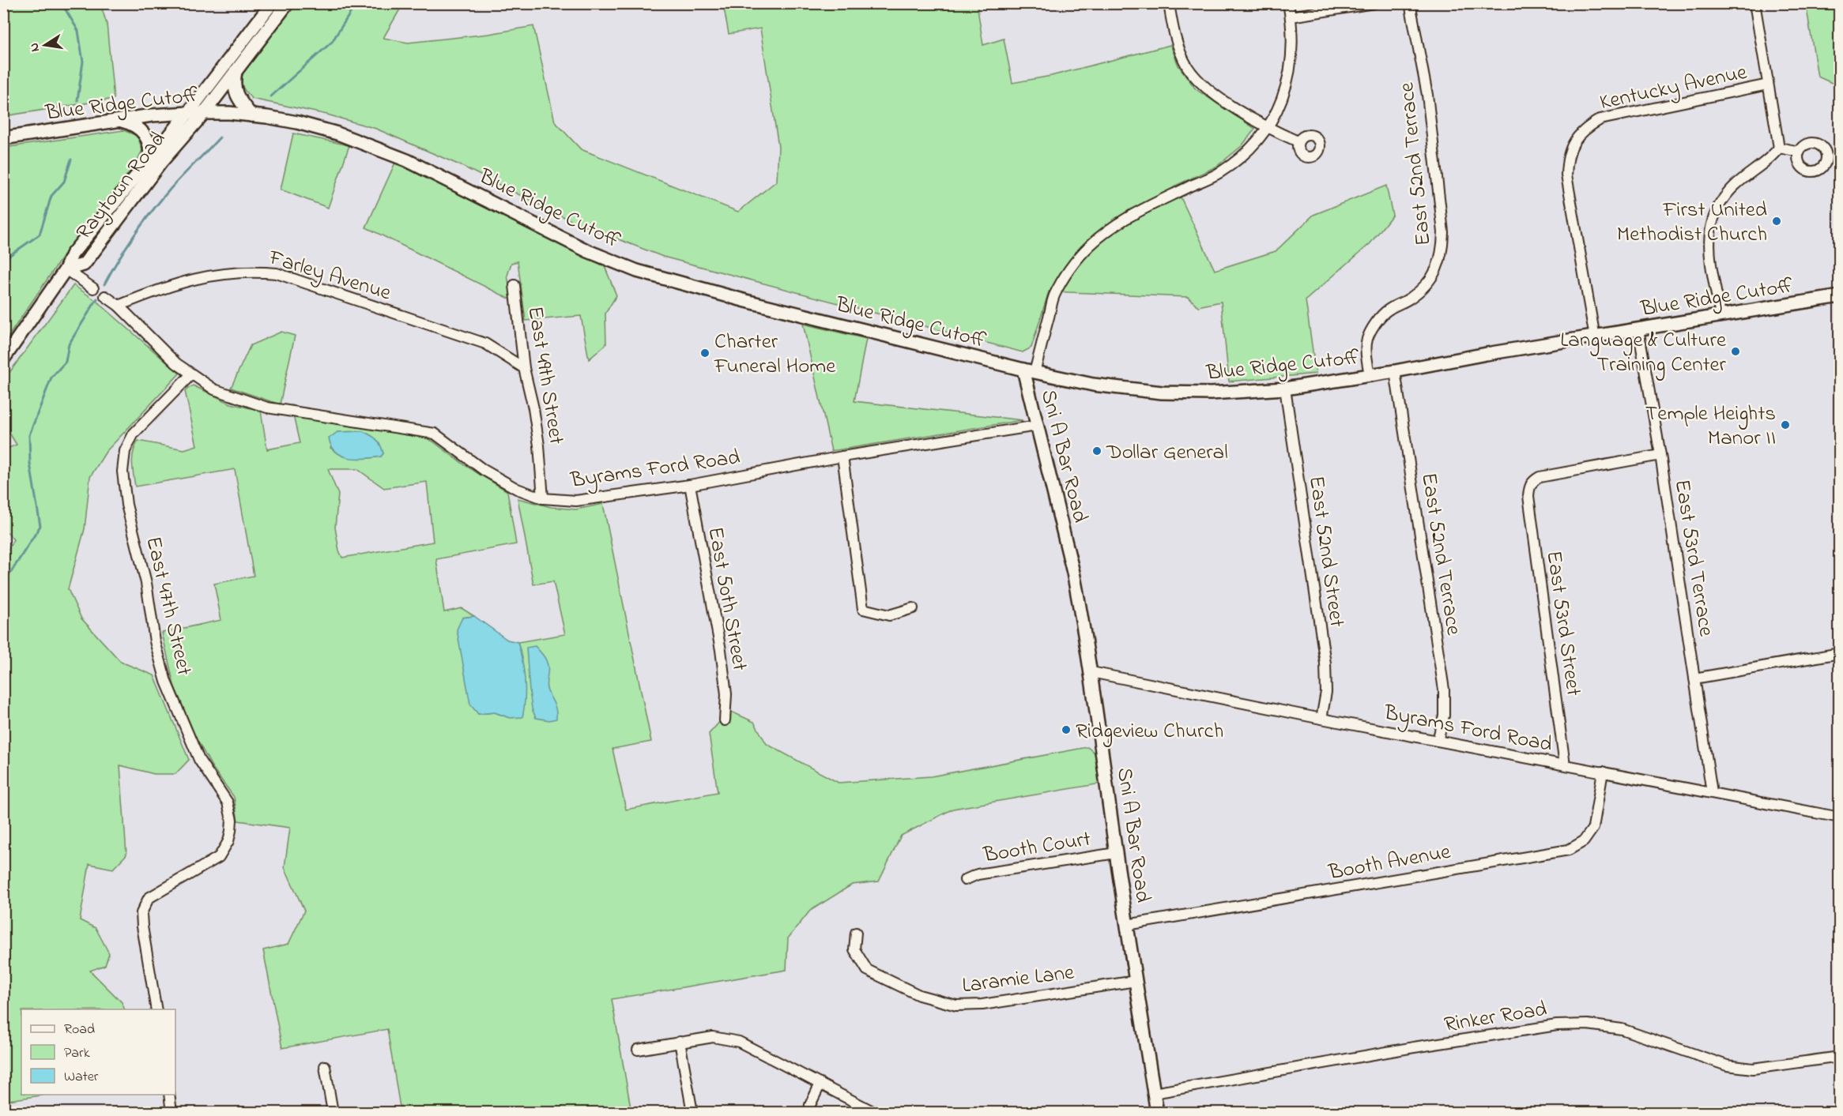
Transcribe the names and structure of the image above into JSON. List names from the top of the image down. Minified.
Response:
{"streets":{"main road":["Blue Ridge Cutoff","Raytown Road","Sni A Bar Road"],"street":["Kentucky Avenue","East 52nd Terrace","Farley Avenue","East 49th Street","Byrams Ford Road","East 52nd Street","East 53rd Terrace","East 50th Street","East 47th Street","East 53rd Street","Booth Court","Booth Avenue","Laramie Lane","Rinker Road"]},"crossings":[["Kentucky Avenue","Blue Ridge Cutoff"],["Blue Ridge Cutoff","East 52nd Terrace"],["Blue Ridge Cutoff","Raytown Road"],["Blue Ridge Cutoff","Sni A Bar Road"],["Blue Ridge Cutoff","East 52nd Street"],["Blue Ridge Cutoff","East 53rd Terrace"],["East 52nd Terrace","Byrams Ford Road"],["Farley Avenue","East 49th Street"],["Farley Avenue","Byrams Ford Road"],["East 49th Street","Byrams Ford Road"],["Sni A Bar Road","Byrams Ford Road"],["Sni A Bar Road","Booth Court"],["Sni A Bar Road","Booth Avenue"],["Sni A Bar Road","Laramie Lane"],["Sni A Bar Road","Rinker Road"],["Byrams Ford Road","East 52nd Street"],["Byrams Ford Road","East 53rd Terrace"],["Byrams Ford Road","East 50th Street"],["Byrams Ford Road","East 47th Street"],["Byrams Ford Road","East 53rd Street"],["Byrams Ford Road","Booth Avenue"],["East 53rd Terrace","East 53rd Street"]],"places":["First United Methodist Church","Language & Culture Training Center","Charter Funeral Home","Temple Heights Manor II","Dollar General","Ridgeview Church"],"legend":["Road","Park","Water"],"north":"left"}
